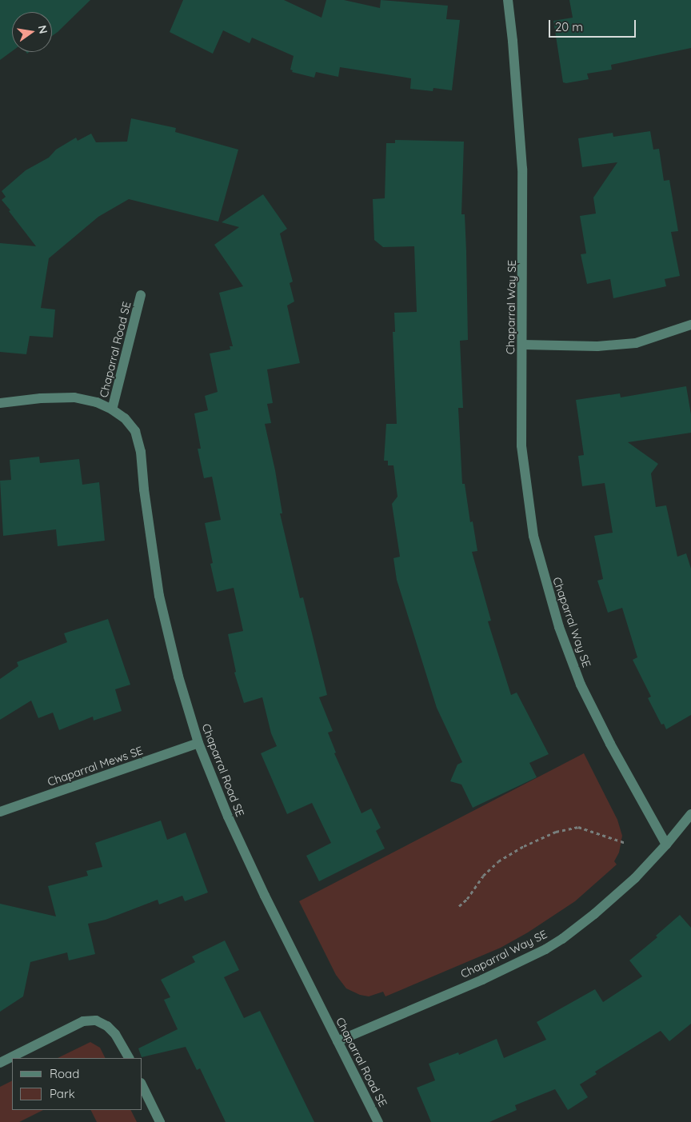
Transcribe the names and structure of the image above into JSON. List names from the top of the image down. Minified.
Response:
{"streets":{"street":["Chaparral Way SE","Chaparral Road SE","Chaparral Mews SE"]},"crossings":[["Chaparral Way SE","Chaparral Road SE"],["Chaparral Road SE","Chaparral Mews SE"]],"legend":["Road","Park"],"scale_bar":"20 m","north":"right"}
